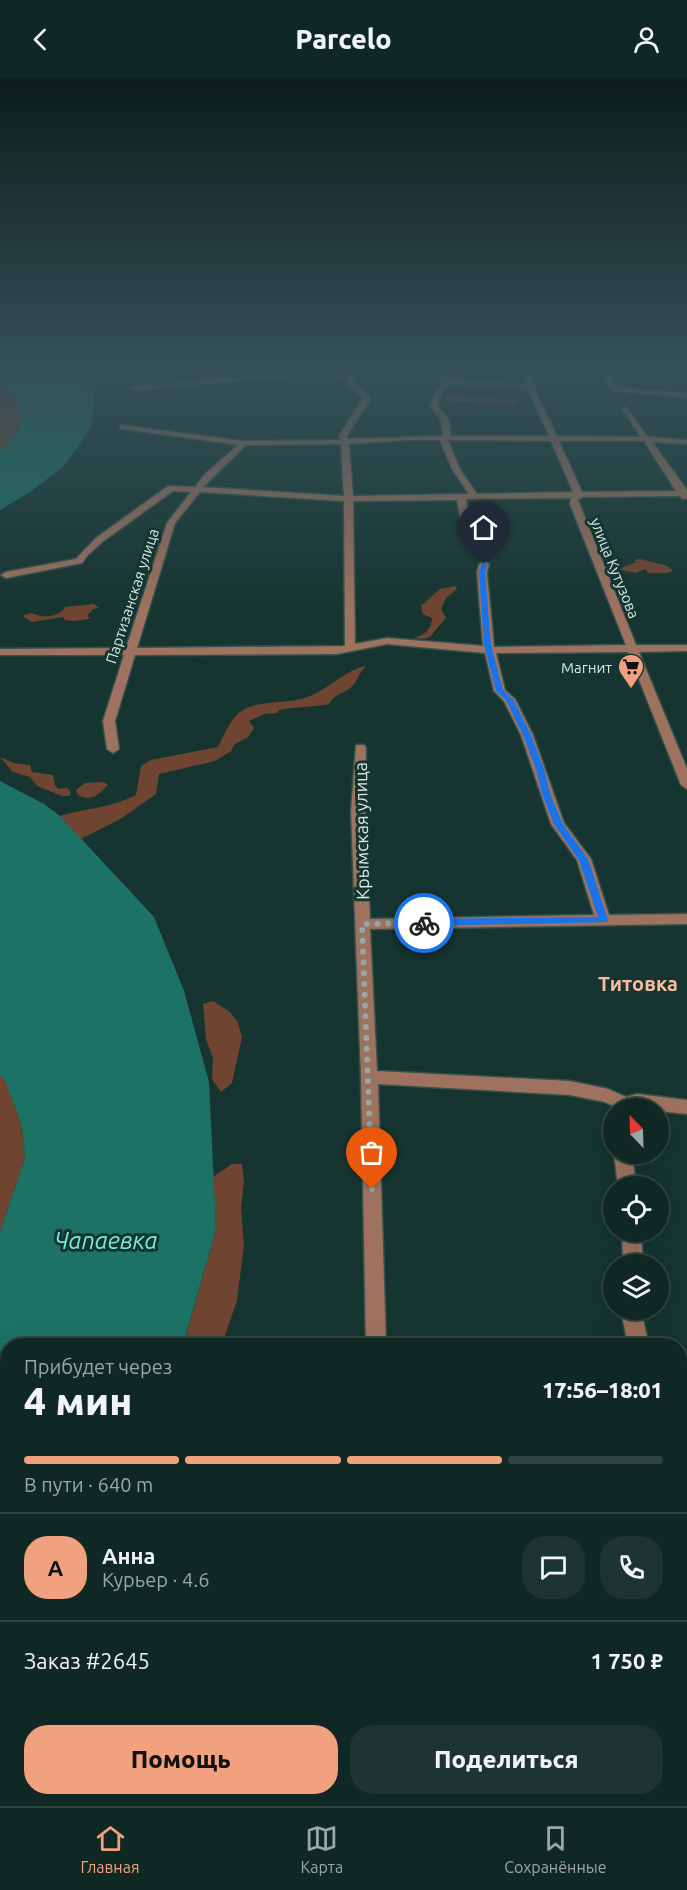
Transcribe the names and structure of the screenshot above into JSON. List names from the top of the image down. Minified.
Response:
{"streets":{"street":["улица Кутузова","Партизанская улица","Крымская улица"]},"districts":["Титовка"],"water":["Чапаевка"],"places":{"supermarket":["Магнит"]},"north":"top left","page":{"header":"Parcelo","heading":["4 мин","Прибудет через","17:56–18:01"],"panel":["Анна","Курьер · 4.6","Заказ #2645","1 750 ₽"],"bar":"В пути · 640 m","round":"А","buttons":["Помощь","Поделиться"],"tabs":["Главная","Карта","Сохранённые"]}}
